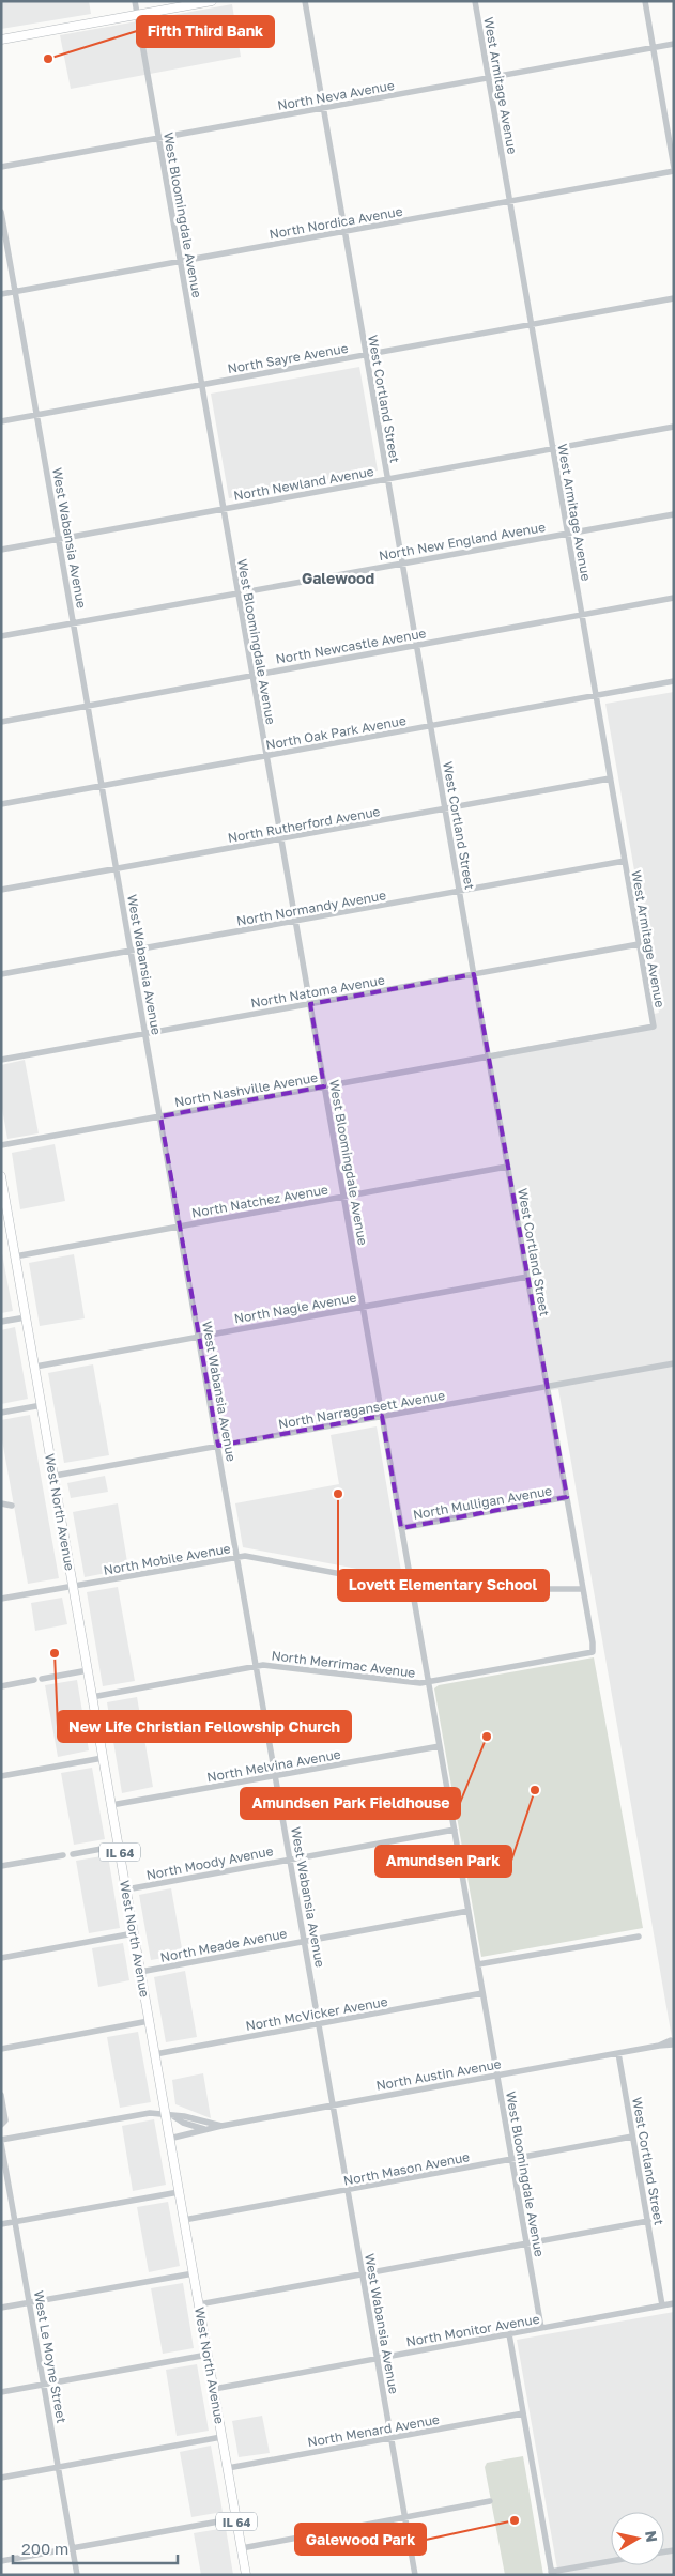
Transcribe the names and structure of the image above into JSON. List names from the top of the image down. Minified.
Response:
{"streets":{"main road":["West North Avenue","IL 64"],"street":["West Armitage Avenue","North Neva Avenue","West Bloomingdale Avenue","North Nordica Avenue","North Sayre Avenue","West Cortland Street","North Newland Avenue","West Wabansia Avenue","North New England Avenue","North Newcastle Avenue","North Oak Park Avenue","North Rutherford Avenue","North Normandy Avenue","North Natoma Avenue","North Nashville Avenue","North Natchez Avenue","North Nagle Avenue","North Narragansett Avenue","North Mulligan Avenue","North Mobile Avenue","North Merrimac Avenue","North Melvina Avenue","North Moody Avenue","North Meade Avenue","North McVicker Avenue","North Austin Avenue","North Mason Avenue","North Monitor Avenue","West Le Moyne Street","North Menard Avenue"]},"crossings":[["West Armitage Avenue","North Neva Avenue"],["West Armitage Avenue","North Nordica Avenue"],["West Armitage Avenue","North Sayre Avenue"],["West Armitage Avenue","North Newland Avenue"],["West Armitage Avenue","North New England Avenue"],["West Armitage Avenue","North Newcastle Avenue"],["West Armitage Avenue","North Oak Park Avenue"],["West Armitage Avenue","North Rutherford Avenue"],["West Armitage Avenue","North Normandy Avenue"],["West Armitage Avenue","North Natoma Avenue"],["West Armitage Avenue","North Nashville Avenue"],["North Neva Avenue","West Bloomingdale Avenue"],["North Neva Avenue","West Cortland Street"],["West Bloomingdale Avenue","North Nordica Avenue"],["West Bloomingdale Avenue","North Sayre Avenue"],["West Bloomingdale Avenue","North Newland Avenue"],["West Bloomingdale Avenue","North New England Avenue"],["West Bloomingdale Avenue","North Newcastle Avenue"],["West Bloomingdale Avenue","North Oak Park Avenue"],["West Bloomingdale Avenue","North Rutherford Avenue"],["West Bloomingdale Avenue","North Normandy Avenue"],["West Bloomingdale Avenue","North Natoma Avenue"],["West Bloomingdale Avenue","North Nashville Avenue"],["West Bloomingdale Avenue","North Natchez Avenue"],["West Bloomingdale Avenue","North Nagle Avenue"],["West Bloomingdale Avenue","North Narragansett Avenue"],["West Bloomingdale Avenue","North Mulligan Avenue"],["West Bloomingdale Avenue","North Mobile Avenue"],["West Bloomingdale Avenue","North Merrimac Avenue"],["West Bloomingdale Avenue","North Melvina Avenue"],["West Bloomingdale Avenue","North Moody Avenue"],["West Bloomingdale Avenue","North Meade Avenue"],["West Bloomingdale Avenue","North McVicker Avenue"],["West Bloomingdale Avenue","North Austin Avenue"],["West Bloomingdale Avenue","North Mason Avenue"],["West Bloomingdale Avenue","North Monitor Avenue"],["North Nordica Avenue","West Cortland Street"],["North Nordica Avenue","West Wabansia Avenue"],["North Sayre Avenue","West Cortland Street"],["North Sayre Avenue","West Wabansia Avenue"],["West Cortland Street","North Newland Avenue"],["West Cortland Street","North New England Avenue"],["West Cortland Street","North Newcastle Avenue"],["West Cortland Street","North Oak Park Avenue"],["West Cortland Street","North Rutherford Avenue"],["West Cortland Street","North Normandy Avenue"],["West Cortland Street","North Natoma Avenue"],["West Cortland Street","North Nashville Avenue"],["West Cortland Street","North Natchez Avenue"],["West Cortland Street","North Nagle Avenue"],["West Cortland Street","North Narragansett Avenue"],["West Cortland Street","North Mulligan Avenue"],["West Cortland Street","North Mobile Avenue"],["West Cortland Street","North Merrimac Avenue"],["West Cortland Street","North Austin Avenue"],["West Cortland Street","North Mason Avenue"],["West Cortland Street","North Monitor Avenue"],["North Newland Avenue","West Wabansia Avenue"],["West Wabansia Avenue","North New England Avenue"],["West Wabansia Avenue","North Newcastle Avenue"],["West Wabansia Avenue","North Oak Park Avenue"],["West Wabansia Avenue","North Rutherford Avenue"],["West Wabansia Avenue","North Normandy Avenue"],["West Wabansia Avenue","North Natoma Avenue"],["West Wabansia Avenue","North Nashville Avenue"],["West Wabansia Avenue","North Natchez Avenue"],["West Wabansia Avenue","North Nagle Avenue"],["West Wabansia Avenue","North Narragansett Avenue"],["West Wabansia Avenue","North Mobile Avenue"],["West Wabansia Avenue","North Merrimac Avenue"],["West Wabansia Avenue","North Melvina Avenue"],["West Wabansia Avenue","North Moody Avenue"],["West Wabansia Avenue","North Meade Avenue"],["West Wabansia Avenue","North McVicker Avenue"],["West Wabansia Avenue","North Austin Avenue"],["West Wabansia Avenue","North Mason Avenue"],["West Wabansia Avenue","North Monitor Avenue"],["West Wabansia Avenue","North Menard Avenue"],["North Natchez Avenue","West North Avenue"],["North Nagle Avenue","West North Avenue"],["North Narragansett Avenue","West North Avenue"],["West North Avenue","North Mobile Avenue"],["West North Avenue","North Merrimac Avenue"],["West North Avenue","North Melvina Avenue"],["West North Avenue","North Moody Avenue"],["West North Avenue","North Meade Avenue"],["West North Avenue","North McVicker Avenue"],["West North Avenue","North Austin Avenue"],["West North Avenue","North Mason Avenue"],["West North Avenue","North Monitor Avenue"],["West North Avenue","North Menard Avenue"],["North Austin Avenue","West Le Moyne Street"]],"districts":["Galewood"],"places":["Fifth Third Bank","Lovett Elementary School","New Life Christian Fellowship Church","Amundsen Park Fieldhouse","Amundsen Park","Galewood Park"],"scale_bar":"200 m","north":"right"}
